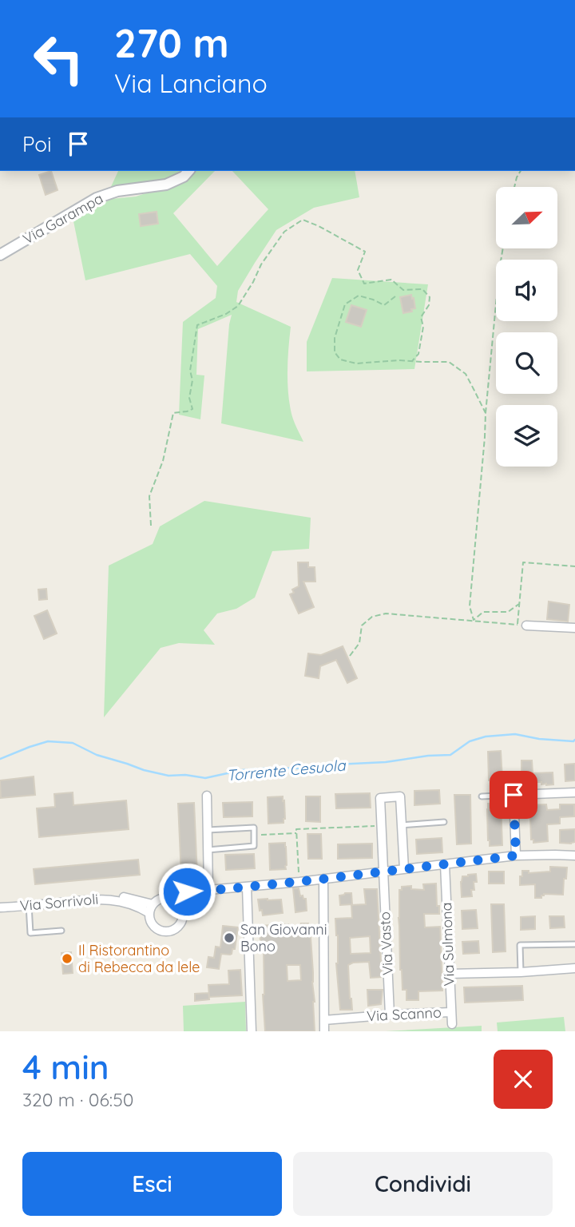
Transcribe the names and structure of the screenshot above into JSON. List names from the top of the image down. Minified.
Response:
{"streets":{"street":["Via Garampa","Via Sorrivoli","Via Vasto","Via Sulmona","Via Scanno"]},"crossings":[["Via Vasto","Via Scanno"],["Via Sulmona","Via Scanno"]],"water":["Torrente Cesuola"],"places":["San Giovanni Bono","Il Ristorantino di Rebecca da lele"],"north":"top right","page":{"turn":["270 m","Via Lanciano"],"then":"Poi","heading":["4 min","320 m · 06:50"],"buttons":["Esci","Condividi"]}}
